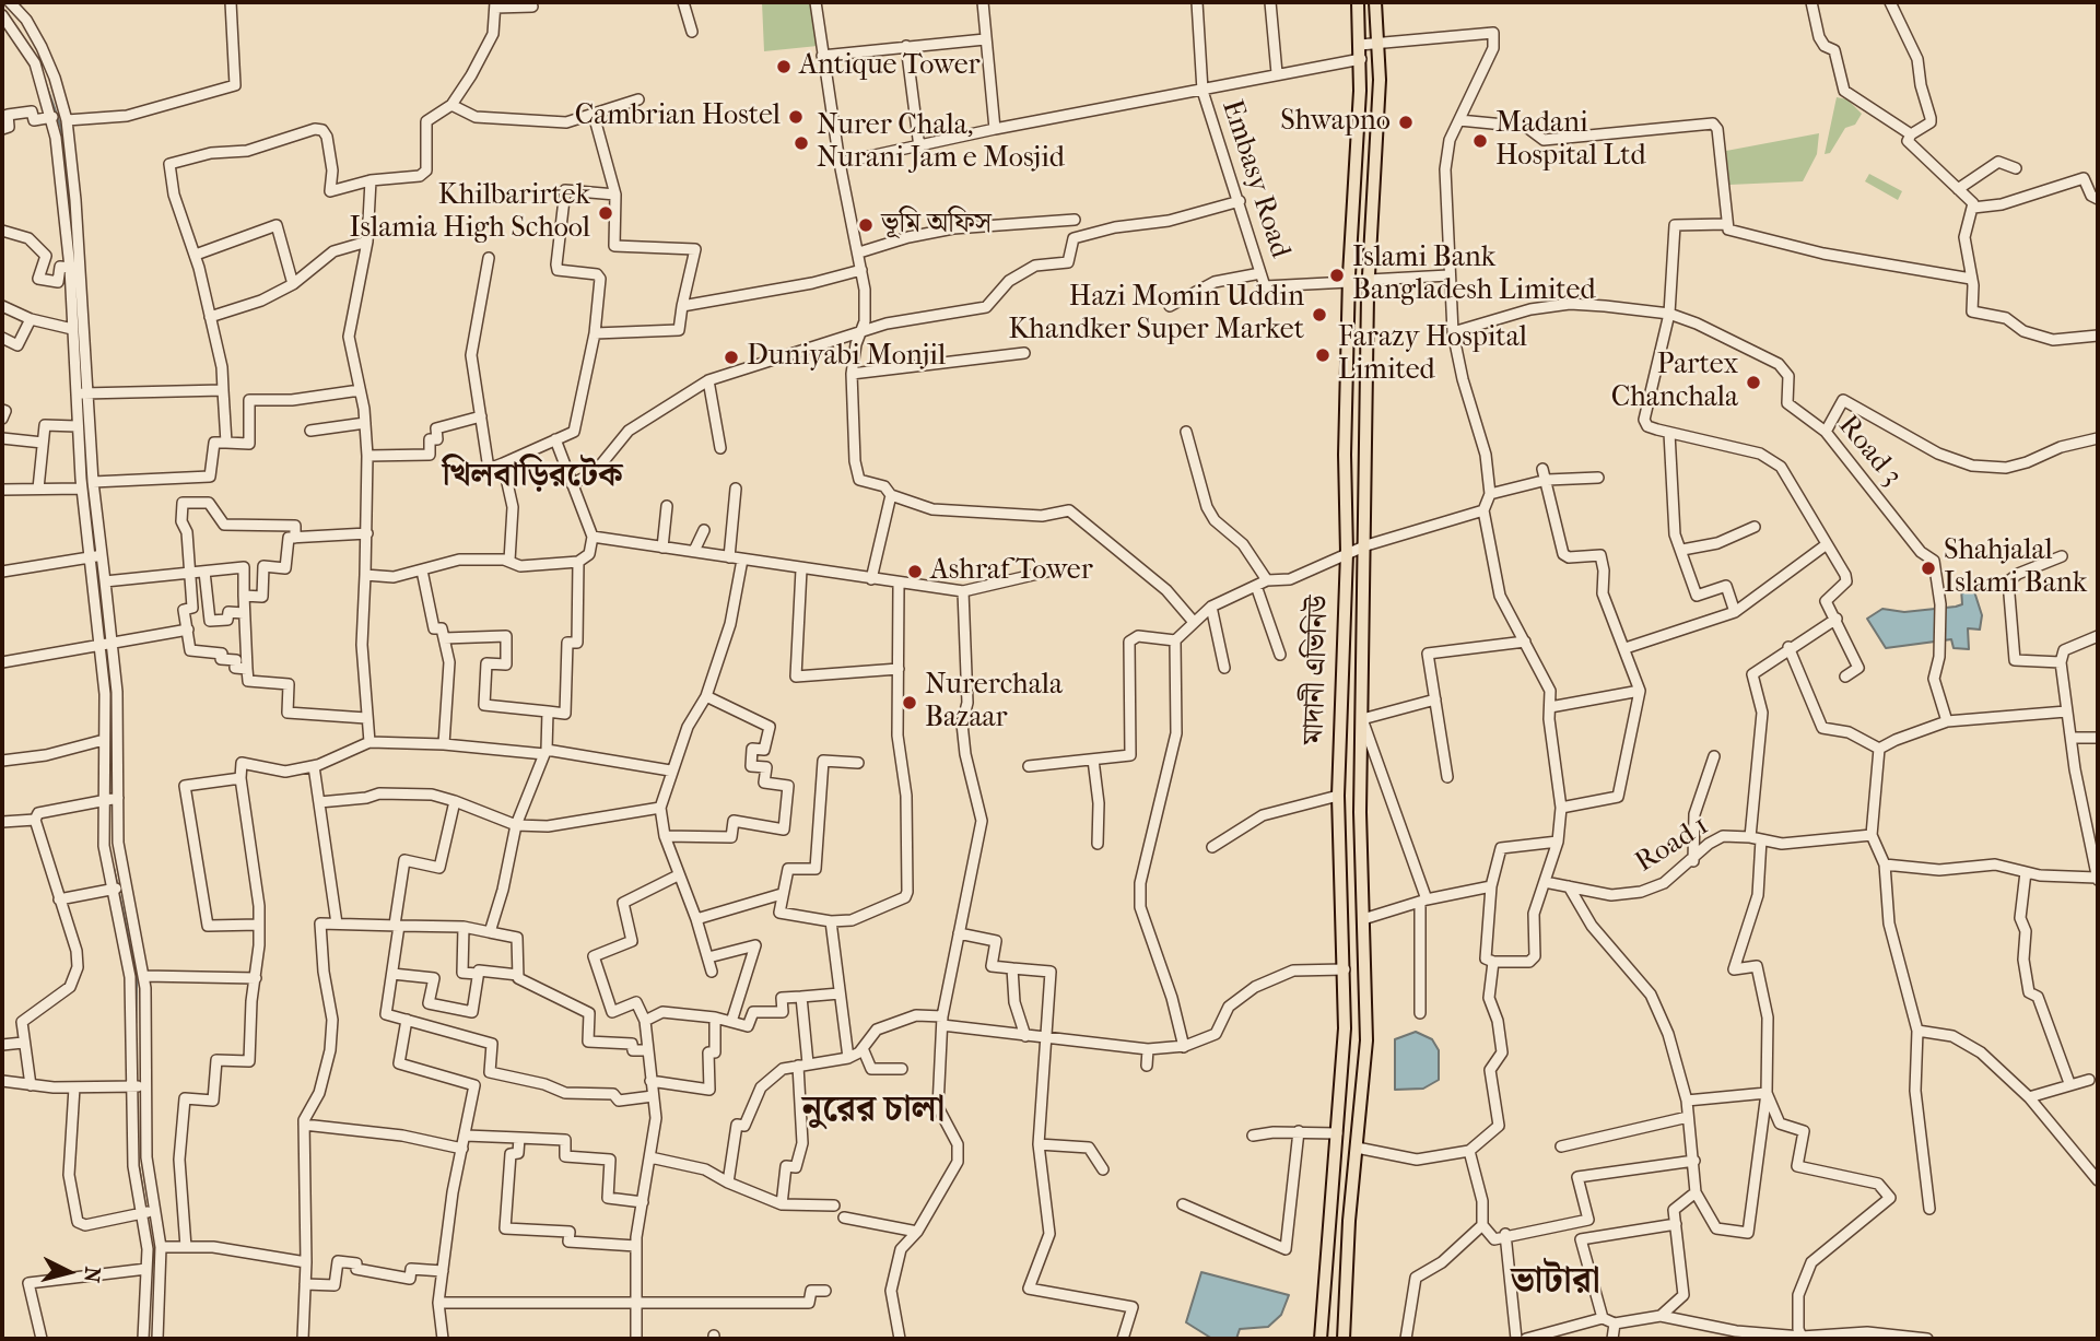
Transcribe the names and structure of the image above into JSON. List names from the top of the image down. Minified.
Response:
{"streets":{"main road":["মাদানী এভিনিউ"],"street":["Embasy Road","Road 3","Road 1"]},"crossings":[["Embasy Road","মাদানী এভিনিউ"]],"districts":["খিলবাড়িরটেক","নুরের চালা","ভাটারা"],"places":["Antique Tower","Cambrian Hostel","Shwapno","Madani Hospital Ltd","Nurer Chala, Nurani Jam e Mosjid","Khilbarirtek Islamia High School","ভূমি অফিস","Islami Bank Bangladesh Limited","Hazi Momin Uddin Khandker Super Market","Farazy Hospital Limited","Duniyabi Monjil","Partex Chanchala","Shahjalal Islami Bank","Ashraf Tower","Nurerchala Bazaar"],"north":"right"}
